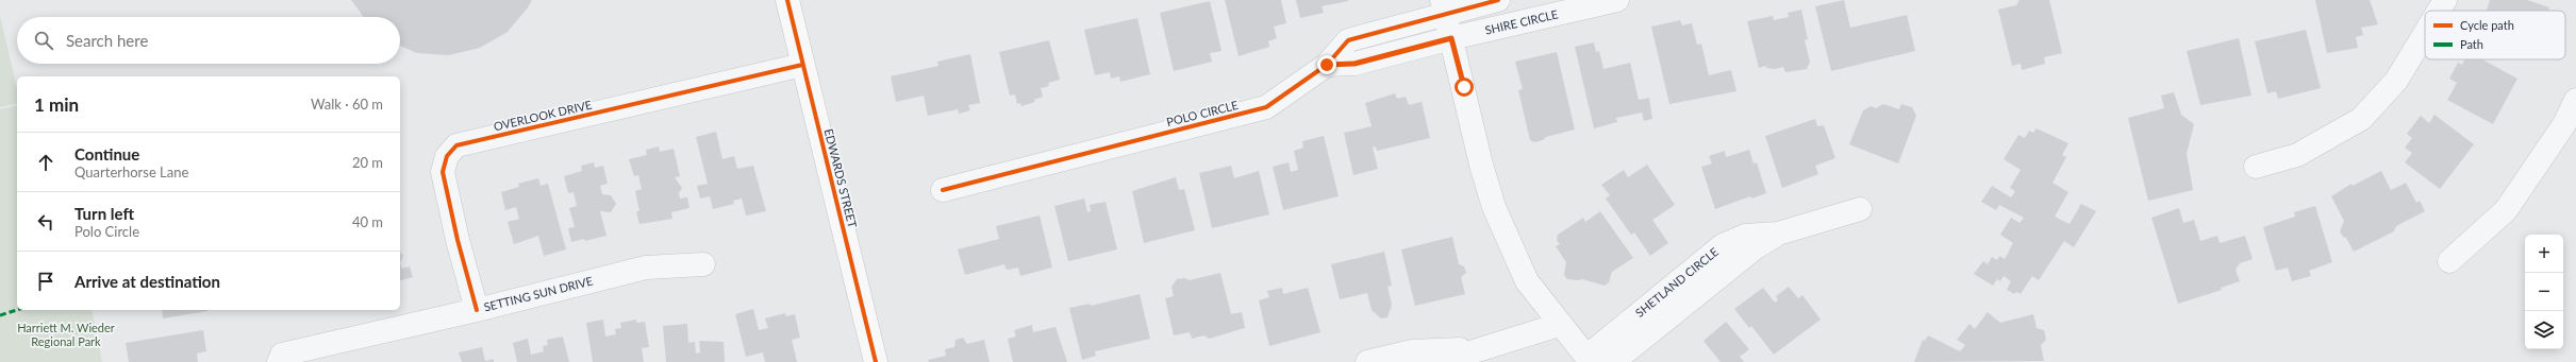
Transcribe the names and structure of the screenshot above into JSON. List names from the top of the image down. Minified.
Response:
{"streets":{"main road":["EDWARDS STREET"],"street":["SHIRE CIRCLE","POLO CIRCLE","OVERLOOK DRIVE","SHETLAND CIRCLE","SETTING SUN DRIVE"]},"crossings":[["OVERLOOK DRIVE","EDWARDS STREET"],["OVERLOOK DRIVE","SETTING SUN DRIVE"]],"parks":["Harriett M. Wieder Regional Park"],"legend":["Cycle path","Path"],"page":{"search":"Search here","heading":["1 min","Walk · 60 m"],"list":[["Continue","Quarterhorse Lane","20 m"],["Turn left","Polo Circle","40 m"],"Arrive at destination"],"map_buttons":["+","−"]}}
